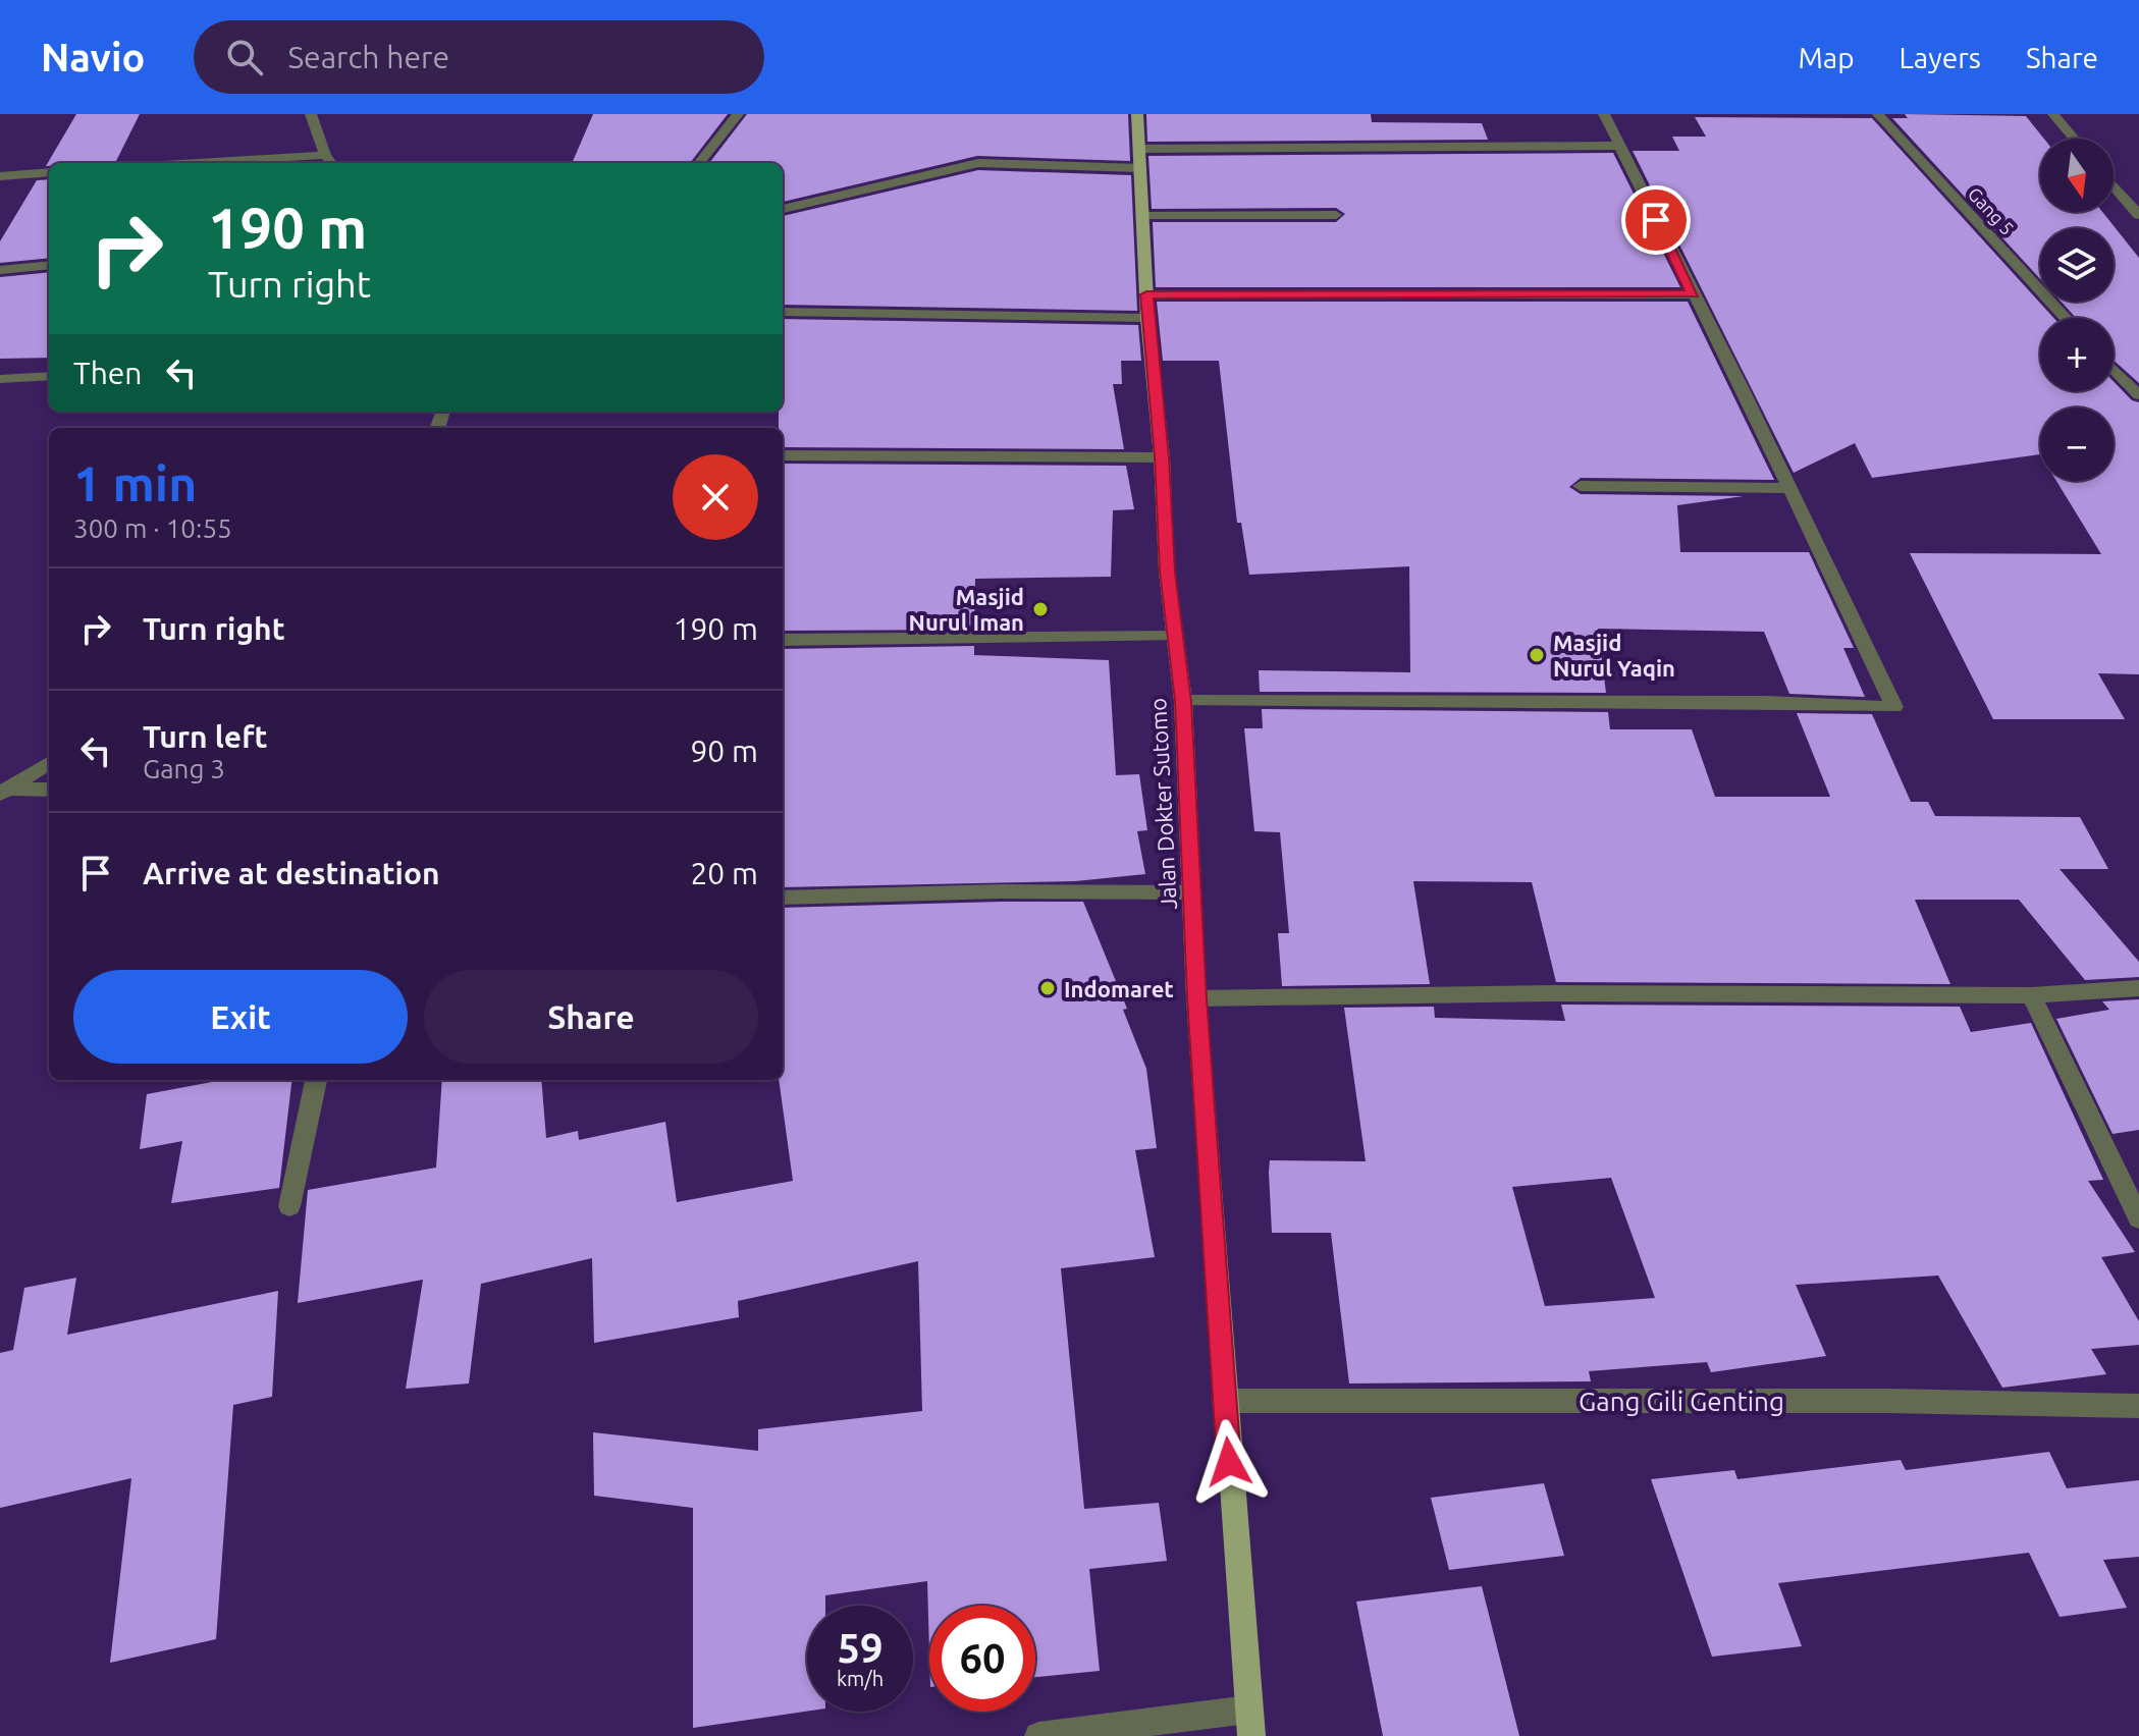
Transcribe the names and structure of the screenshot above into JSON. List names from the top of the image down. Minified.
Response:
{"streets":{"main road":["Jalan Dokter Sutomo"],"street":["Gang 5","Gang Gili Genting"]},"crossings":[["Jalan Dokter Sutomo","Gang Gili Genting"]],"places":["Masjid Nurul Iman","Masjid Nurul Yaqin","Indomaret"],"north":"bottom","page":{"header":"Navio","search":"Search here","nav":["Map","Layers","Share"],"map_buttons":["+","−"],"turn":["190 m","Turn right"],"then":"Then","heading":["1 min","300 m · 10:55"],"list":[{"name":"Turn right","value":"190 m"},{"name":"Turn left","note":"Gang 3","value":"90 m"},{"name":"Arrive at destination","value":"20 m"}],"buttons":["Exit","Share"],"speed":"59 km/h","limit":"60"}}
